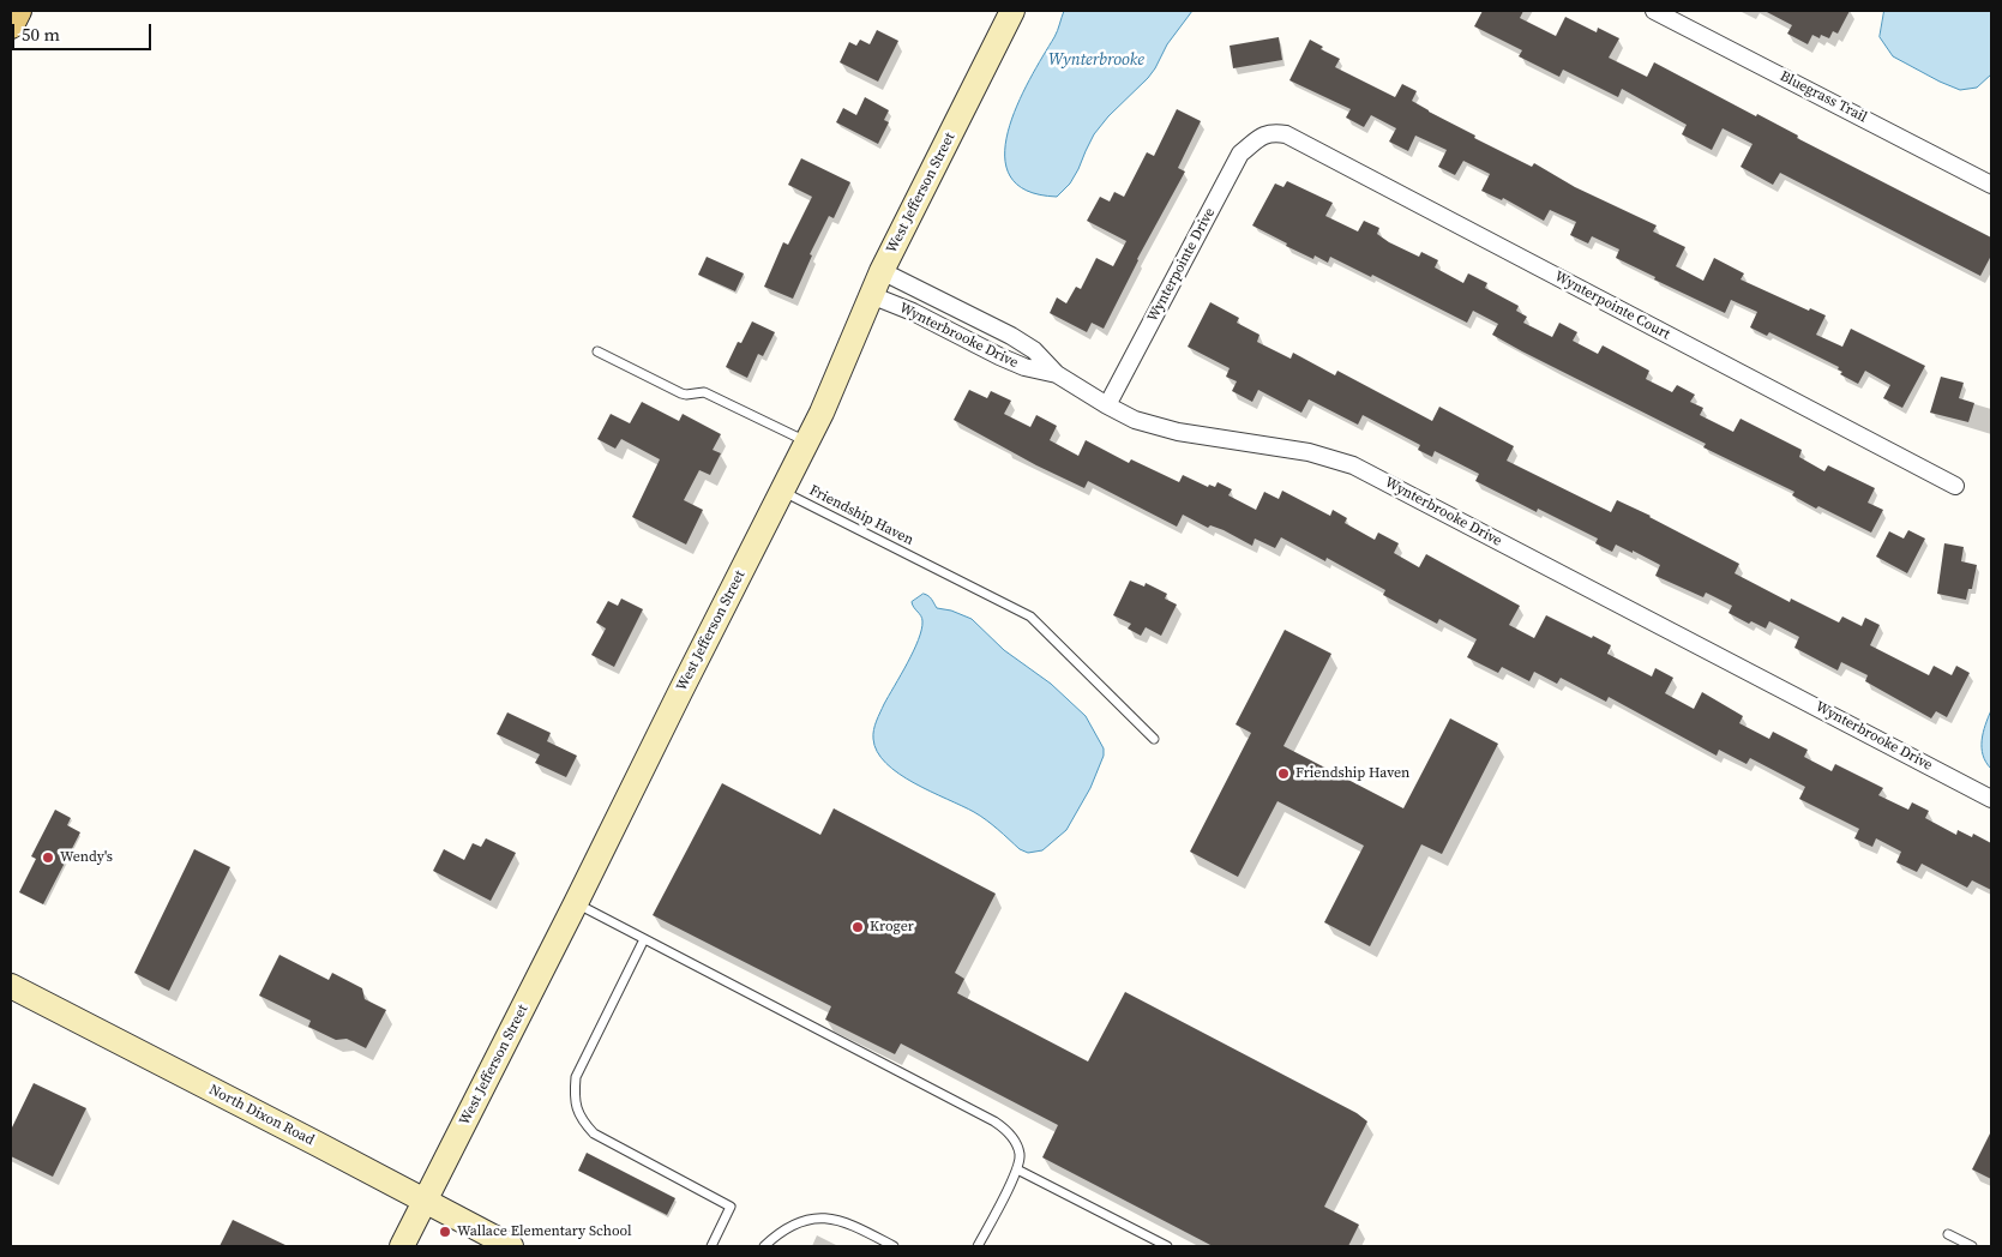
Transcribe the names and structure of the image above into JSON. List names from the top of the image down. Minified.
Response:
{"streets":{"street":["Bluegrass Trail","West Jefferson Street","Wynterpointe Drive","Wynterpointe Court","Wynterbrooke Drive","North Dixon Road"],"lane":["Friendship Haven"]},"crossings":[["West Jefferson Street","Wynterbrooke Drive"],["West Jefferson Street","Friendship Haven"],["West Jefferson Street","North Dixon Road"],["Wynterpointe Drive","Wynterpointe Court"],["Wynterpointe Drive","Wynterbrooke Drive"]],"water":["Wynterbrooke"],"places":["Friendship Haven","Wendy's","Kroger","Wallace Elementary School"],"scale_bar":"50 m"}
